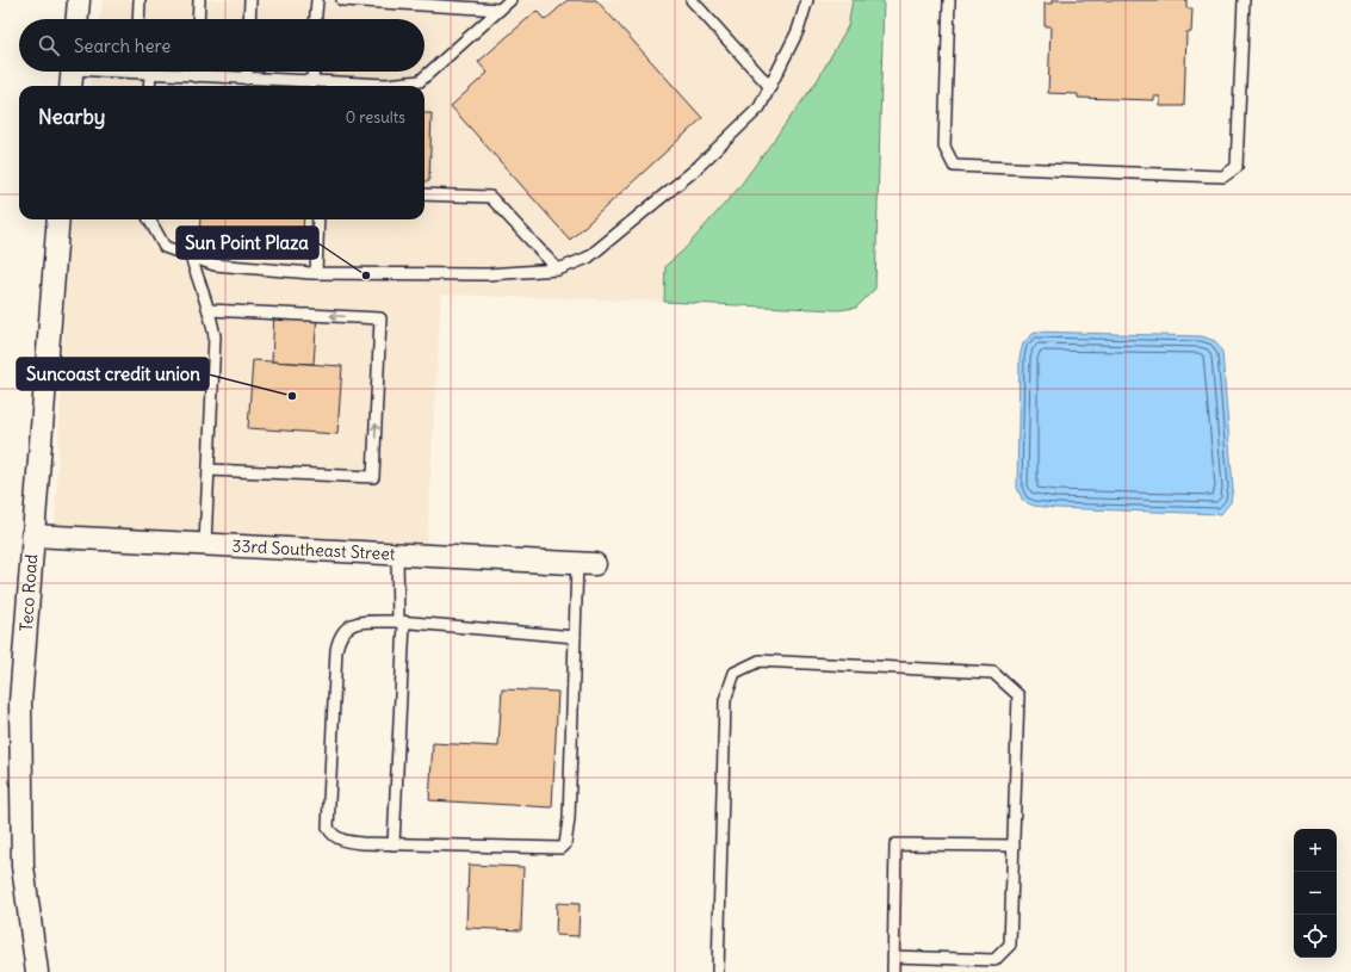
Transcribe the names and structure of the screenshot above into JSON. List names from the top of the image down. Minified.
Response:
{"streets":{"street":["33rd Southeast Street","Teco Road"]},"crossings":[["33rd Southeast Street","Teco Road"]],"places":["Sun Point Plaza","Suncoast credit union"],"page":{"search":"Search here","heading":["Nearby","0 results"],"map_buttons":["+","−"]}}
